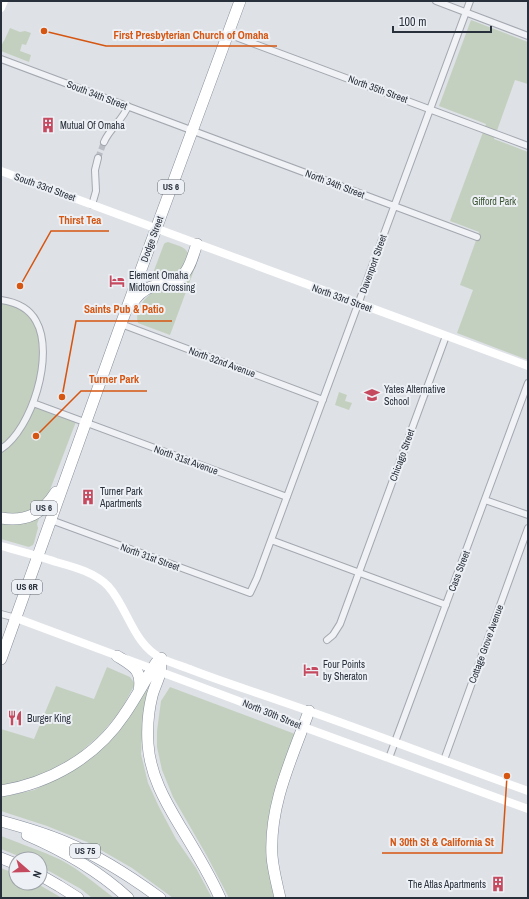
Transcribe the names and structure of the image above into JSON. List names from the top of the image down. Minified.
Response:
{"streets":{"highway":["US 6","Dodge Street","US 6R","US 75"],"main road":["South 33rd Street","North 33rd Street","North 30th Street"],"street":["North 35th Street","South 34th Street","North 34th Street","Davenport Street","North 32nd Avenue","Chicago Street","North 31st Avenue","North 31st Street","Cass Street","Cottage Grove Avenue"]},"crossings":[["North 35th Street","Dodge Street"],["North 35th Street","Davenport Street"],["South 34th Street","North 34th Street"],["South 34th Street","Dodge Street"],["North 34th Street","Dodge Street"],["North 34th Street","Davenport Street"],["South 33rd Street","Dodge Street"],["South 33rd Street","North 33rd Street"],["US 6","Dodge Street"],["Dodge Street","North 33rd Street"],["Dodge Street","North 32nd Avenue"],["Dodge Street","North 31st Avenue"],["Dodge Street","North 31st Street"],["Dodge Street","North 30th Street"],["Davenport Street","North 33rd Street"],["Davenport Street","North 32nd Avenue"],["Davenport Street","North 31st Avenue"],["Davenport Street","North 31st Street"],["North 33rd Street","Chicago Street"],["Cass Street","North 30th Street"],["Cottage Grove Avenue","North 30th Street"]],"parks":["Gifford Park"],"places":{"other":["First Presbyterian Church of Omaha","Thirst Tea","Saints Pub & Patio","Turner Park","N 30th St & California St"],"building":["Mutual Of Omaha","Turner Park Apartments","The Atlas Apartments"],"hotel":["Element Omaha Midtown Crossing","Four Points by Sheraton"],"school or university":["Yates Alternative School"],"restaurant":["Burger King"]},"scale_bar":"100 m","north":"right"}
